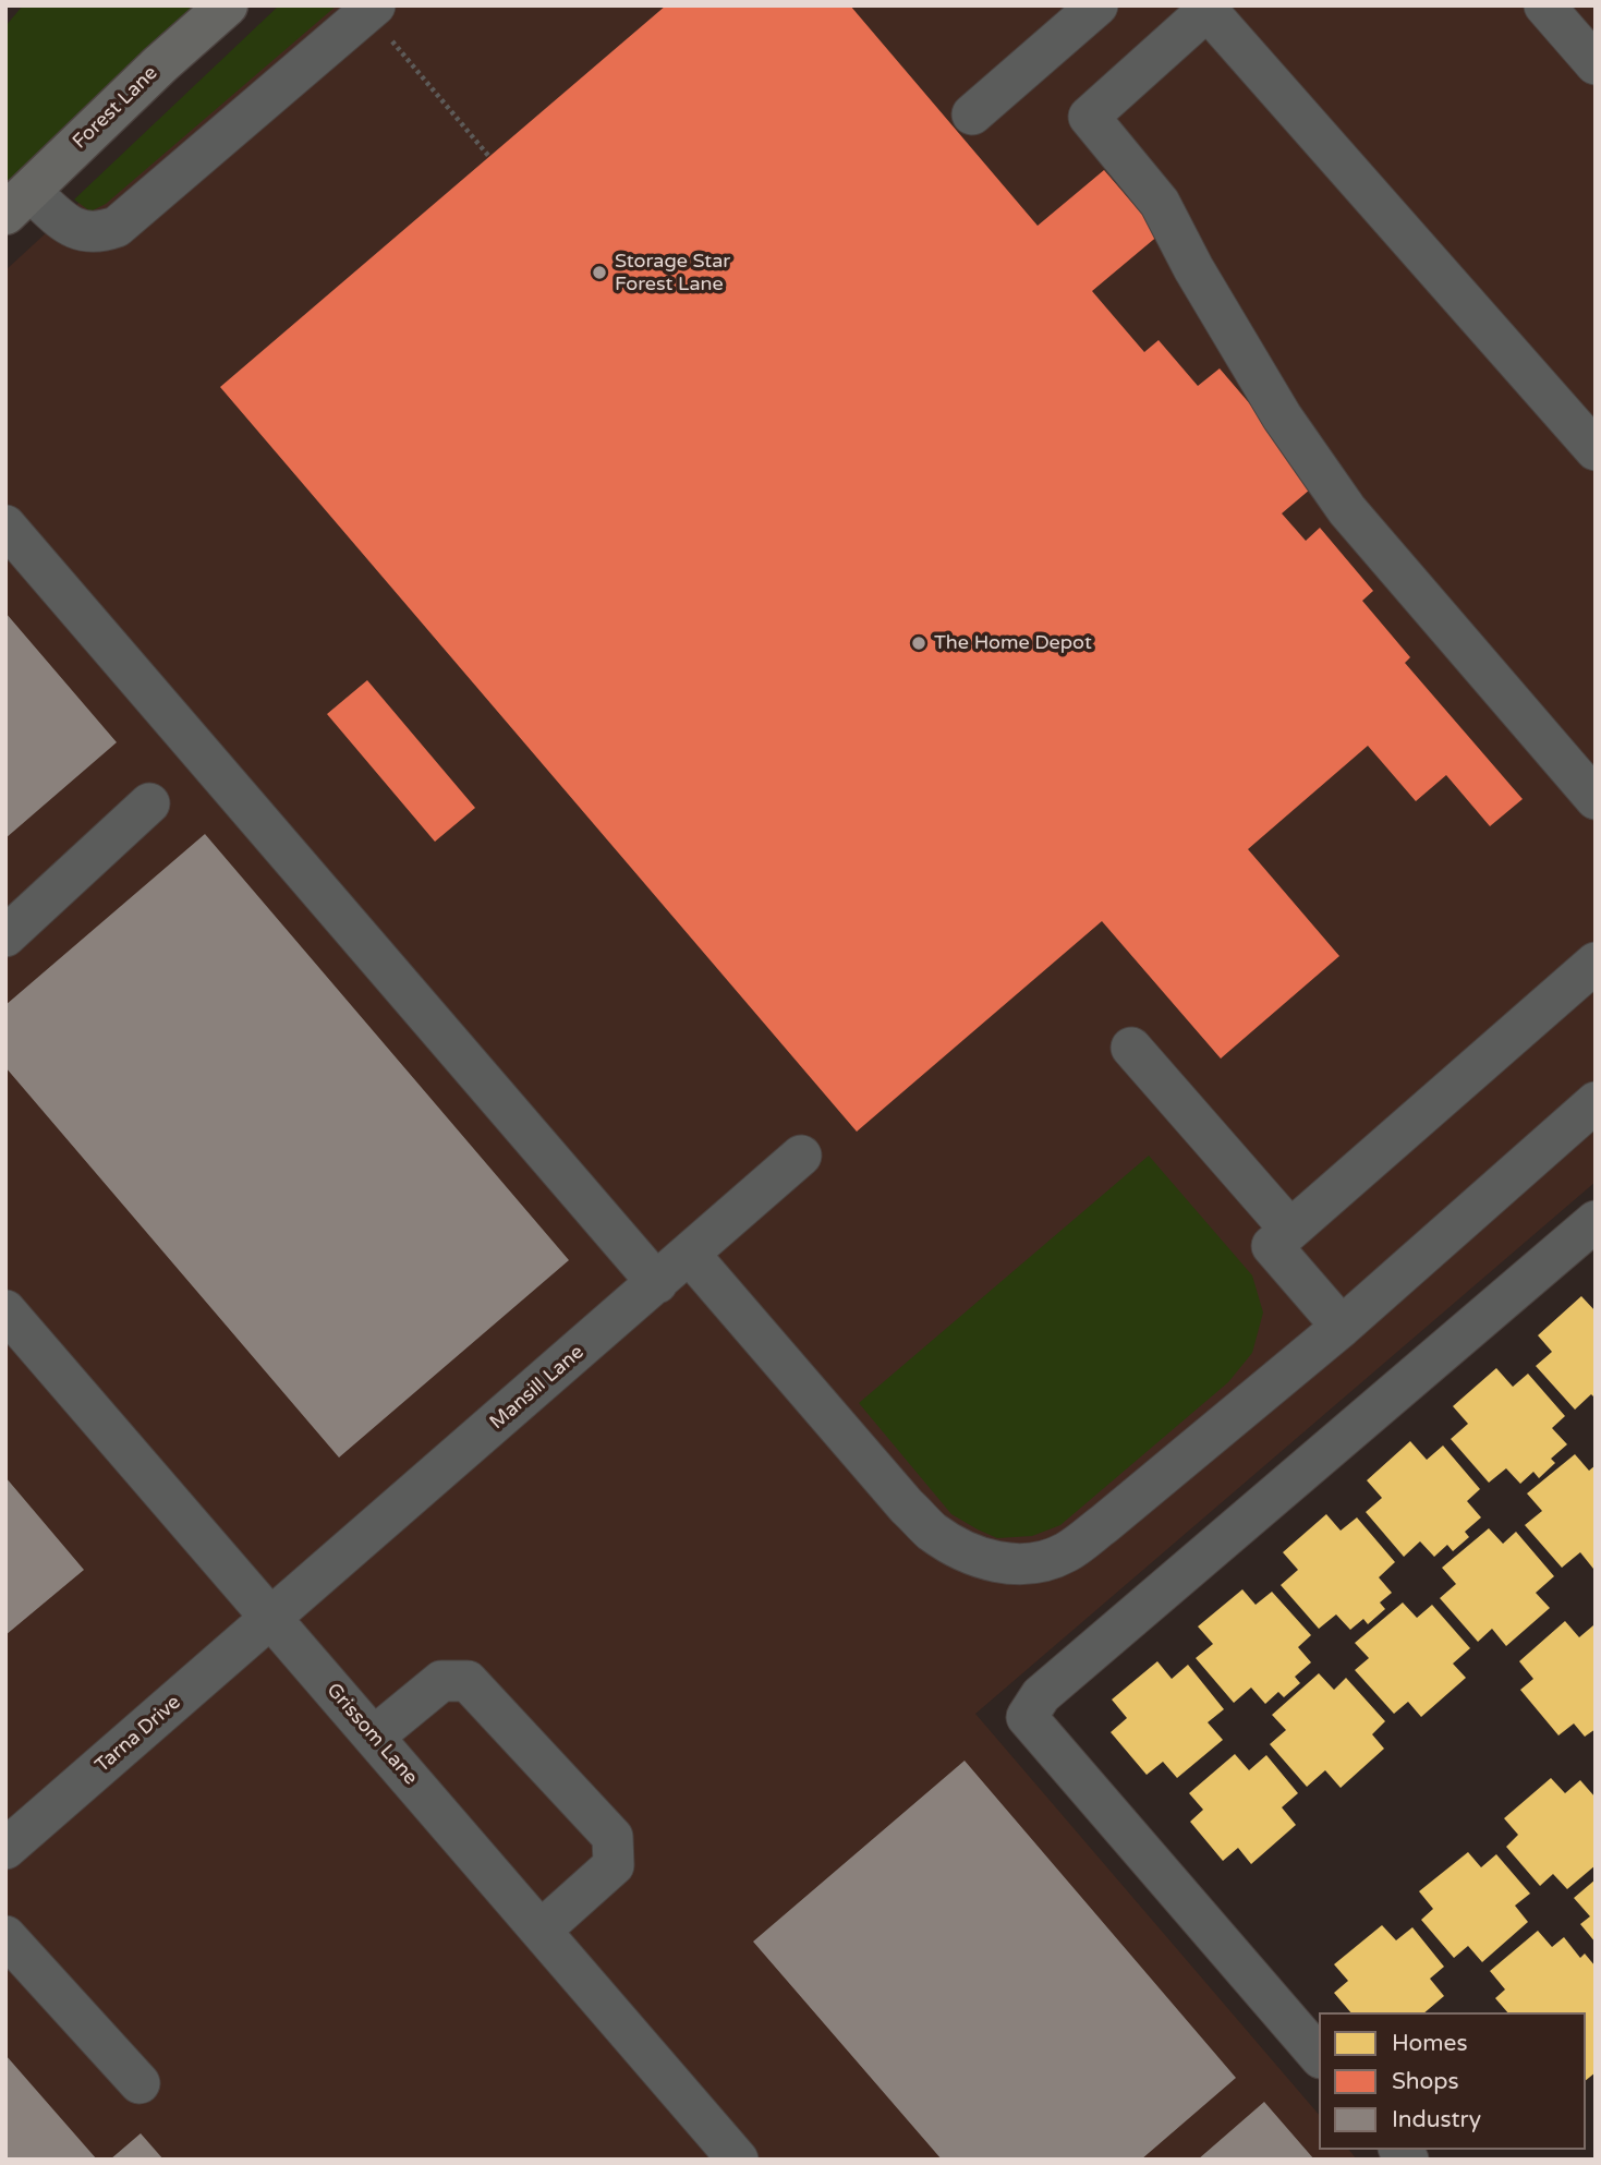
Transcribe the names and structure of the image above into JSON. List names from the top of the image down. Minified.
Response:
{"streets":{"main road":["Forest Lane"],"street":["Mansill Lane","Tarna Drive","Grissom Lane"]},"crossings":[["Mansill Lane","Tarna Drive"],["Mansill Lane","Grissom Lane"],["Tarna Drive","Grissom Lane"]],"places":["Storage Star Forest Lane","The Home Depot"],"legend":["Homes","Shops","Industry"]}
